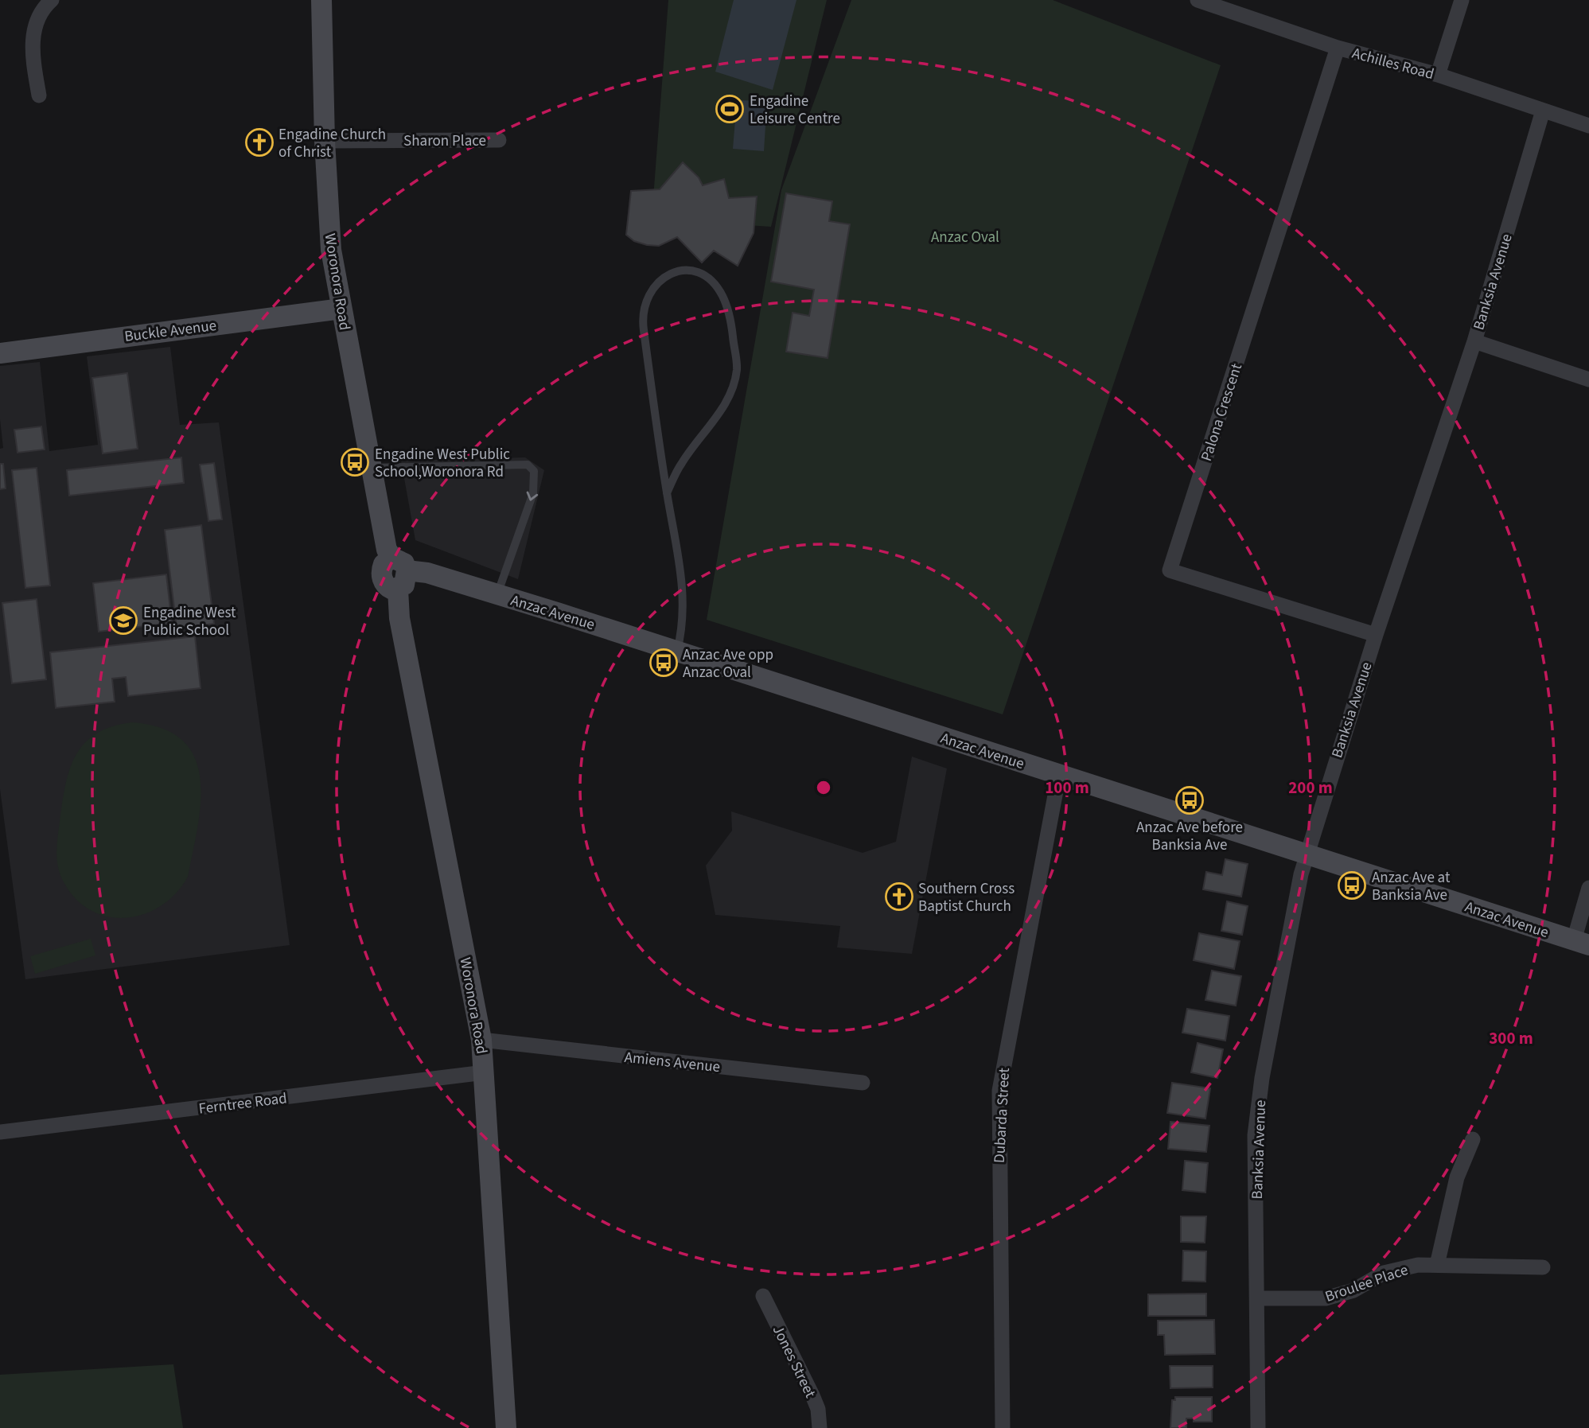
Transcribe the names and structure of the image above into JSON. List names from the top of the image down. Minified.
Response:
{"streets":{"street":["Achilles Road","Sharon Place","Woronora Road","Banksia Avenue","Buckle Avenue","Palona Crescent","Anzac Avenue","Amiens Avenue","Ferntree Road","Dubarda Street","Broulee Place","Jones Street"]},"crossings":[["Achilles Road","Banksia Avenue"],["Achilles Road","Palona Crescent"],["Sharon Place","Woronora Road"],["Woronora Road","Buckle Avenue"],["Woronora Road","Anzac Avenue"],["Woronora Road","Amiens Avenue"],["Woronora Road","Ferntree Road"],["Banksia Avenue","Palona Crescent"],["Banksia Avenue","Anzac Avenue"],["Banksia Avenue","Broulee Place"],["Anzac Avenue","Dubarda Street"]],"parks":["Anzac Oval"],"places":{"sports":["Engadine Leisure Centre"],"church":["Engadine Church of Christ","Southern Cross Baptist Church"],"bus stop":["Engadine West Public School,Woronora Rd","Anzac Ave opp Anzac Oval","Anzac Ave before Banksia Ave","Anzac Ave at Banksia Ave"],"school or university":["Engadine West Public School"]},"rings":["100 m","200 m","300 m"]}
